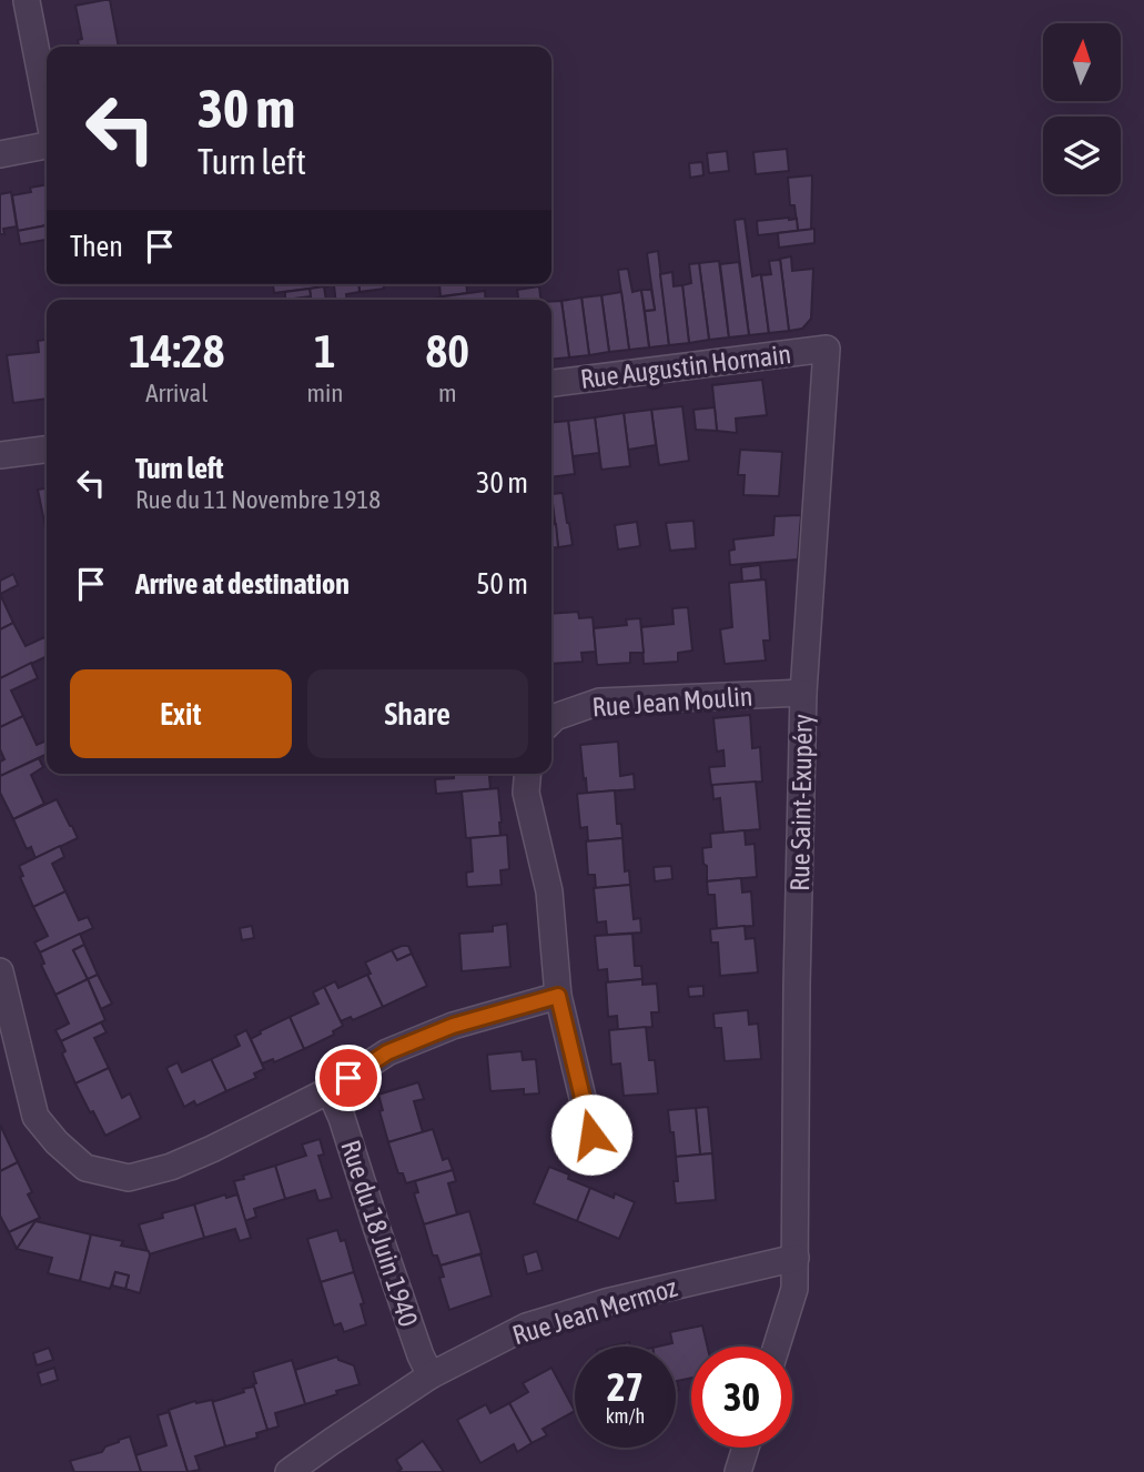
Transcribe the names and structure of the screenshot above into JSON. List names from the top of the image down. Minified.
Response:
{"streets":{"street":["Rue Augustin Hornain","Rue Jean Moulin","Rue Saint-Exupéry","Rue du 18 Juin 1940","Rue Jean Mermoz"]},"crossings":[["Rue Augustin Hornain","Rue Saint-Exupéry"],["Rue Jean Moulin","Rue Saint-Exupéry"],["Rue Saint-Exupéry","Rue Jean Mermoz"],["Rue du 18 Juin 1940","Rue Jean Mermoz"]],"north":"top","page":{"turn":["30 m","Turn left"],"then":"Then","eta":["14:28","Arrival","1","min","80","m"],"list":[{"name":"Turn left","note":"Rue du 11 Novembre 1918","value":"30 m"},{"name":"Arrive at destination","value":"50 m"}],"buttons":["Exit","Share"],"speed":"27 km/h","limit":"30"}}
